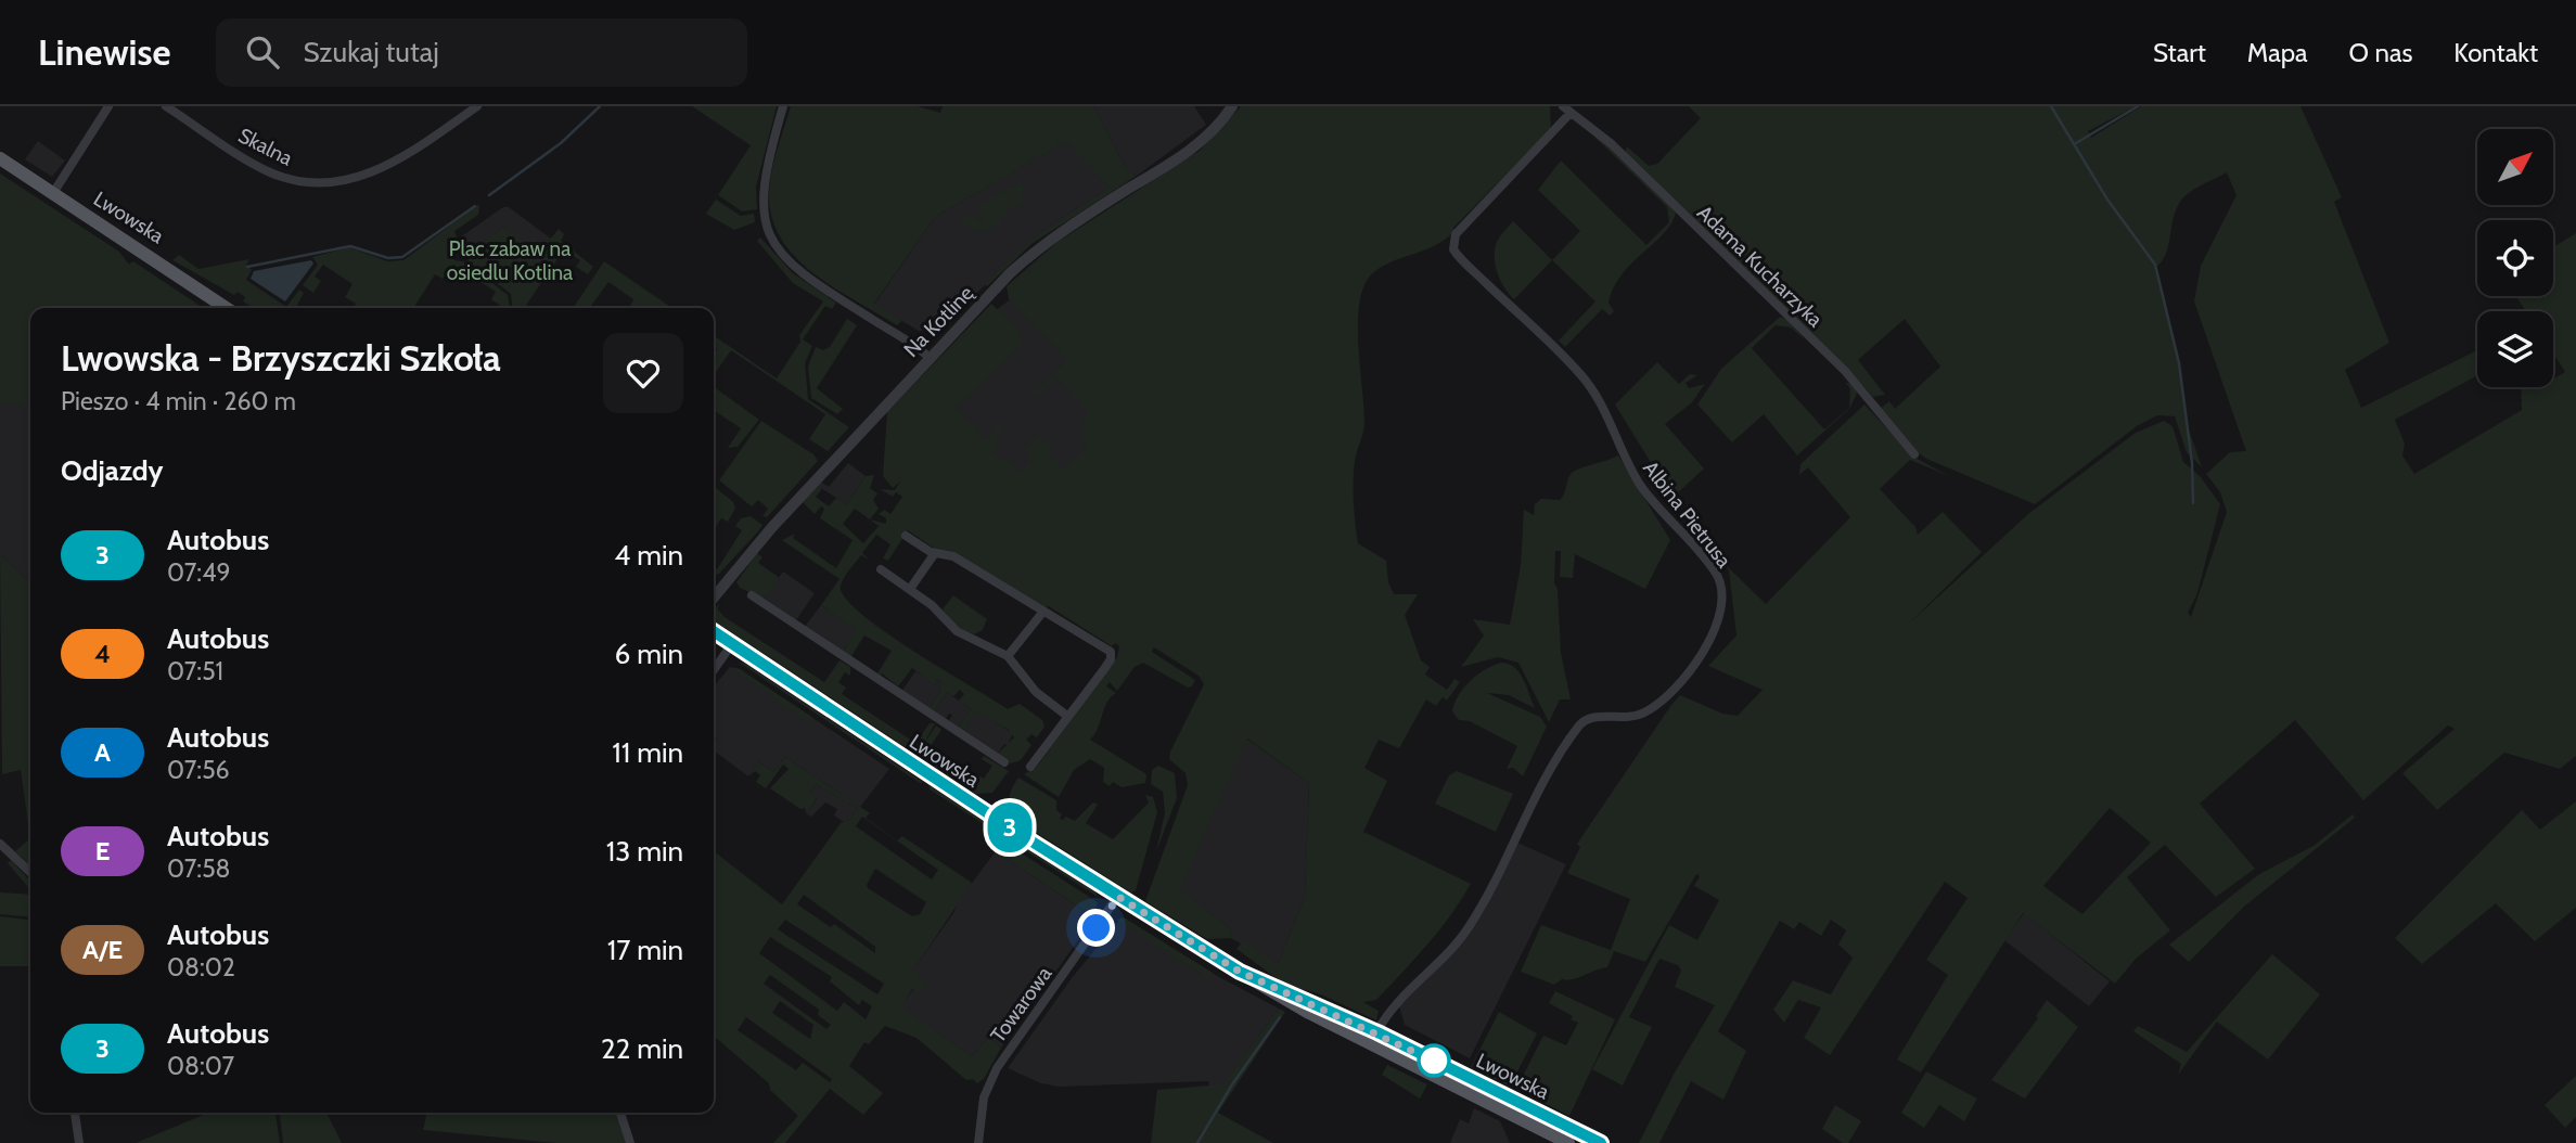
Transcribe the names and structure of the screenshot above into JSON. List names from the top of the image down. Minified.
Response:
{"streets":{"main road":["Lwowska"],"street":["Skalna","Adama Kucharzyka","Na Kotlinę","Albina Pietrusa","Towarowa"]},"crossings":[["Lwowska","Albina Pietrusa"],["Lwowska","Towarowa"],["Adama Kucharzyka","Albina Pietrusa"]],"parks":["Plac zabaw na osiedlu Kotlina"],"lines":["bus line 3"],"north":"top right","page":{"header":"Linewise","search":"Szukaj tutaj","nav":["Start","Mapa","O nas","Kontakt"],"on_map":"3","heading":[["Lwowska - Brzyszczki Szkoła","Pieszo · 4 min · 260 m"],"Odjazdy"],"list":[{"mark":"3","name":"Autobus","note":"07:49","value":"4 min"},{"mark":"4","name":"Autobus","note":"07:51","value":"6 min"},{"mark":"A","name":"Autobus","note":"07:56","value":"11 min"},{"mark":"E","name":"Autobus","note":"07:58","value":"13 min"},{"mark":"A/E","name":"Autobus","note":"08:02","value":"17 min"},{"mark":"3","name":"Autobus","note":"08:07","value":"22 min"}]}}
